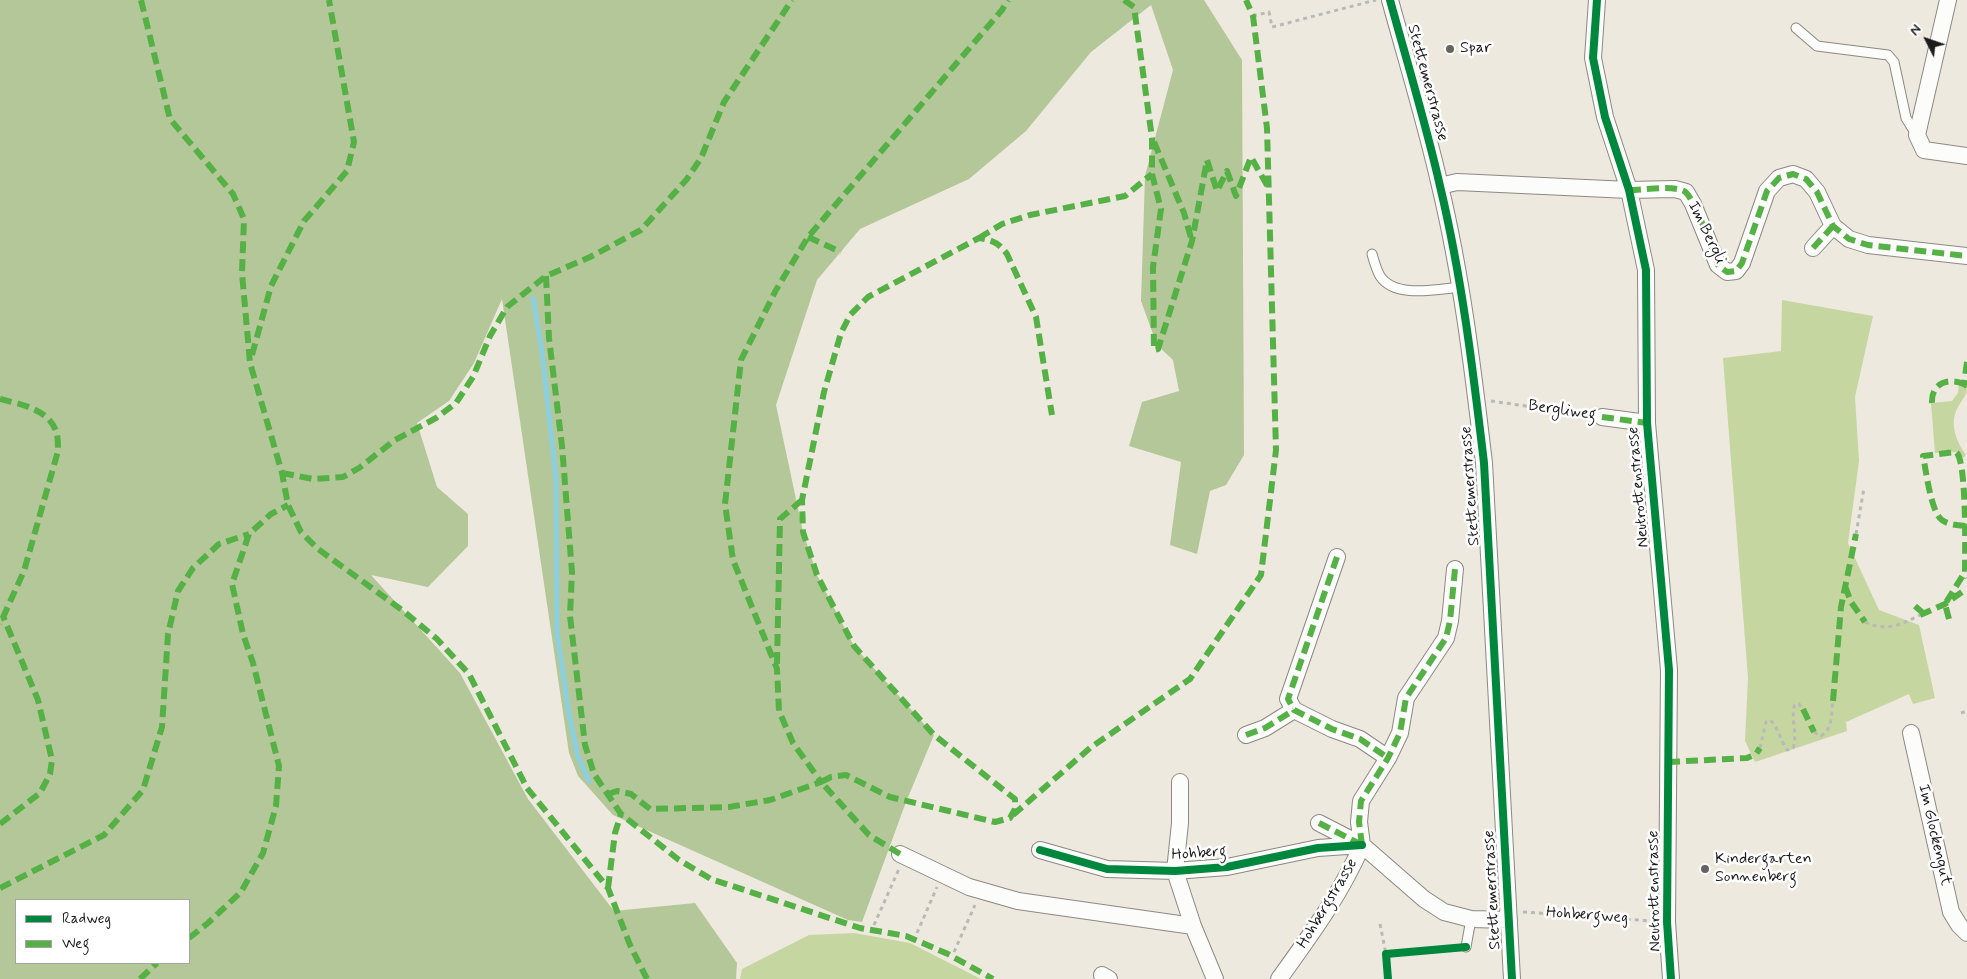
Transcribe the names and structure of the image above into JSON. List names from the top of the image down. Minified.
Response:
{"streets":{"street":["Stettemerstrasse","Im Bergli","Bergliweg","Neutrottenstrasse","Im Glockengut","Hohberg","Hohbergstrasse"],"path":["Hohbergweg"]},"crossings":[["Stettemerstrasse","Im Bergli"],["Stettemerstrasse","Bergliweg"],["Stettemerstrasse","Hohbergstrasse"],["Stettemerstrasse","Hohbergweg"],["Im Bergli","Neutrottenstrasse"],["Bergliweg","Neutrottenstrasse"],["Neutrottenstrasse","Hohbergweg"],["Hohberg","Hohbergstrasse"],["Hohbergstrasse","Hohbergweg"]],"places":["Spar","Kindergarten Sonnenberg"],"legend":["Radweg","Weg"],"north":"top left"}
